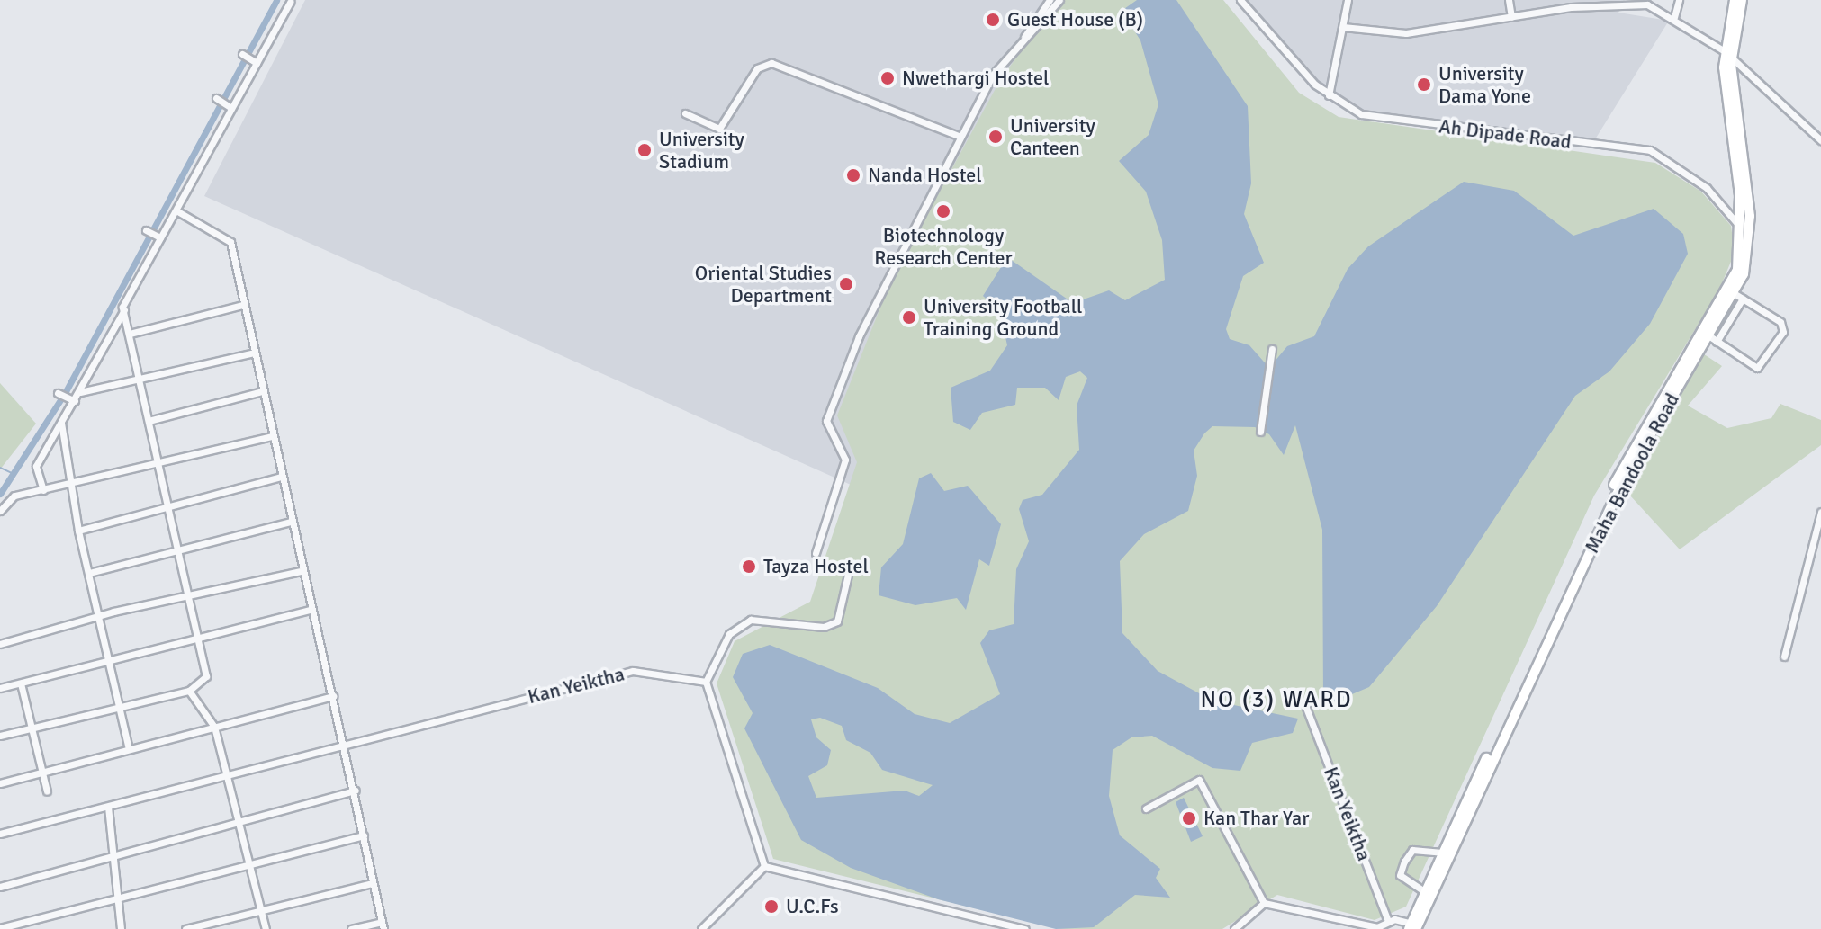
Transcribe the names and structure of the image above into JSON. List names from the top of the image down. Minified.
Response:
{"streets":{"main road":["Maha Bandoola Road"],"street":["Ah Dipade Road","Kan Yeiktha"]},"crossings":[["Ah Dipade Road","Maha Bandoola Road"]],"districts":["NO (3) WARD"],"places":["Guest House (B)","Nwethargi Hostel","University Dama Yone","University Canteen","University Stadium","Nanda Hostel","Biotechnology Research Center","Oriental Studies Department","University Football Training Ground","Tayza Hostel","Kan Thar Yar","U.C.Fs"]}
